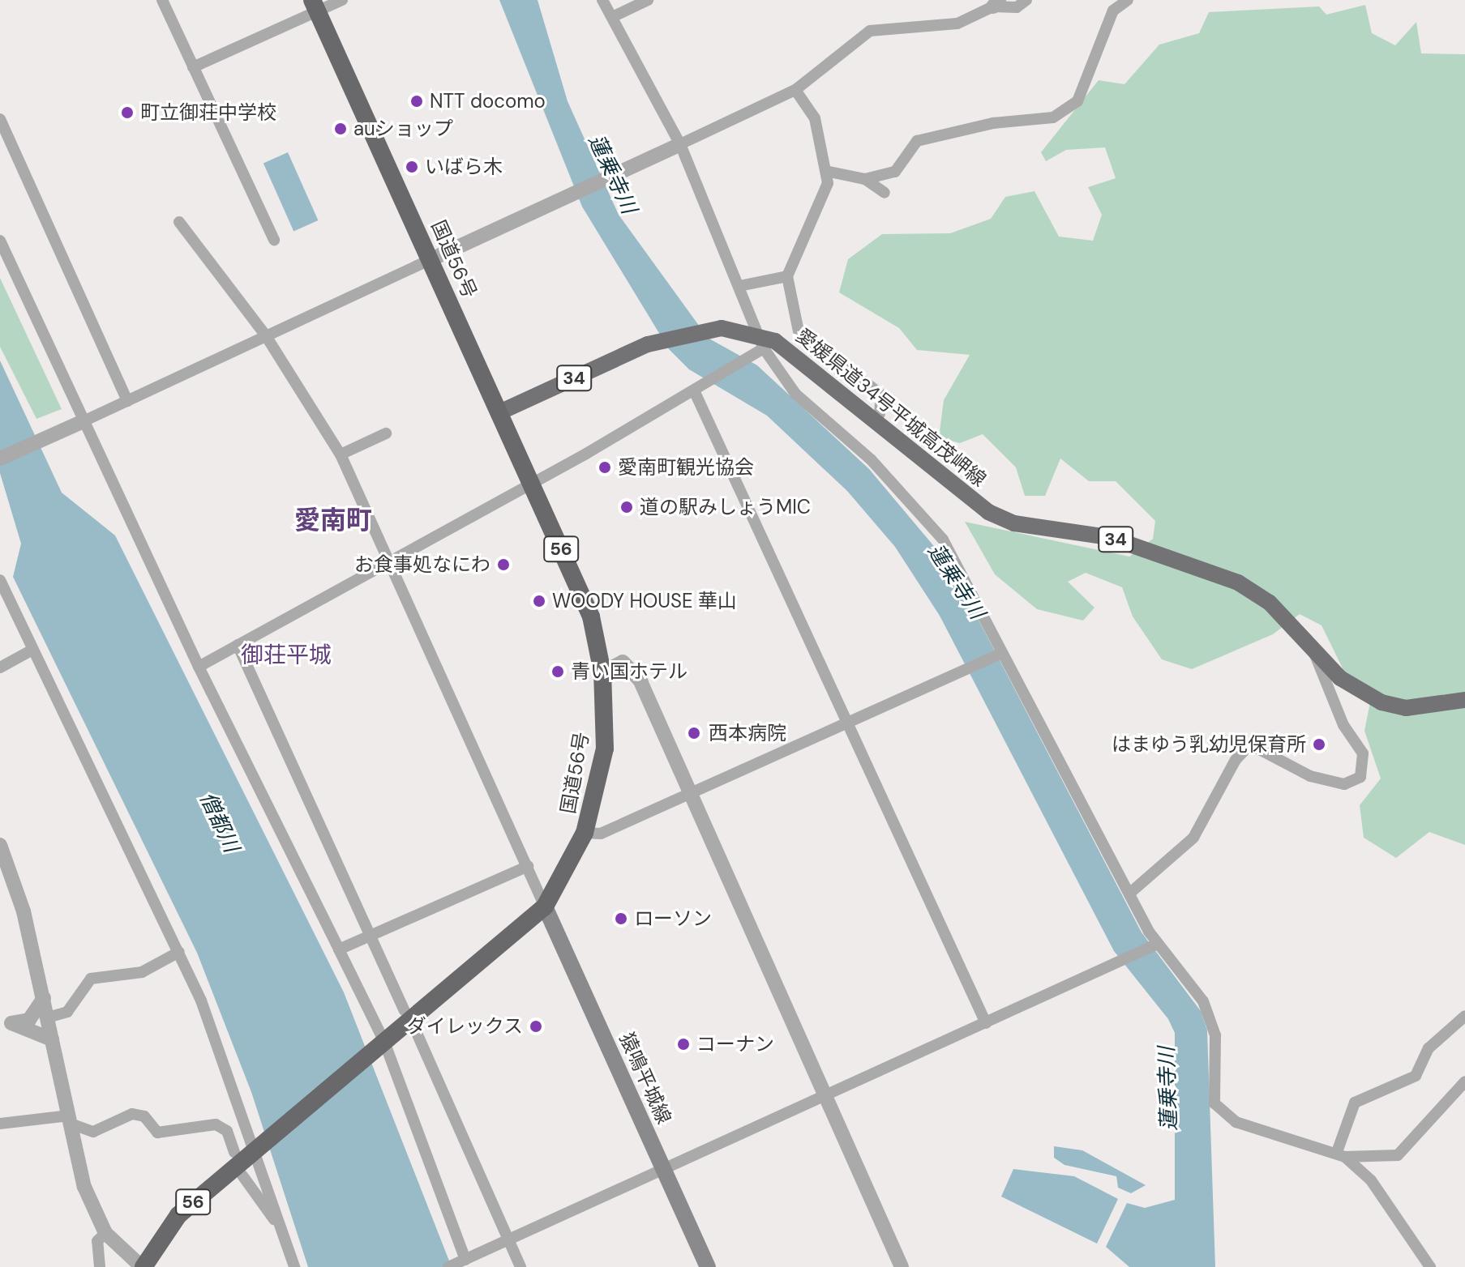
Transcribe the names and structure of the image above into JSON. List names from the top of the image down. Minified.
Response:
{"streets":{"highway":["国道56号","56"],"main road":["34","愛媛県道34号平城高茂岬線","猿鳴平城線"]},"crossings":[["国道56号","34"],["国道56号","猿鳴平城線"],["34","愛媛県道34号平城高茂岬線"]],"districts":["愛南町","御荘平城"],"water":["蓮乗寺川","僧都川"],"places":["NTT docomo","町立御荘中学校","auショップ","いばら木","愛南町観光協会","道の駅みしょうMIC","お食事処なにわ","WOODY HOUSE 華山","青い国ホテル","西本病院","はまゆう乳幼児保育所","ローソン","ダイレックス","コーナン"]}
